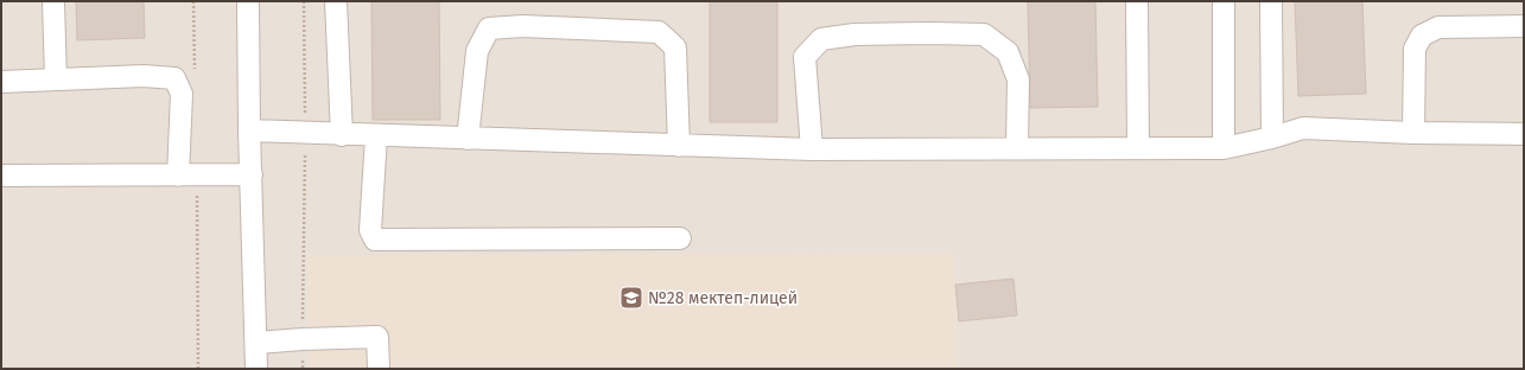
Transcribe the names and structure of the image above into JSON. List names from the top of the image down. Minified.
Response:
{"places":{"school or university":["№28 мектеп-лицей"]}}
